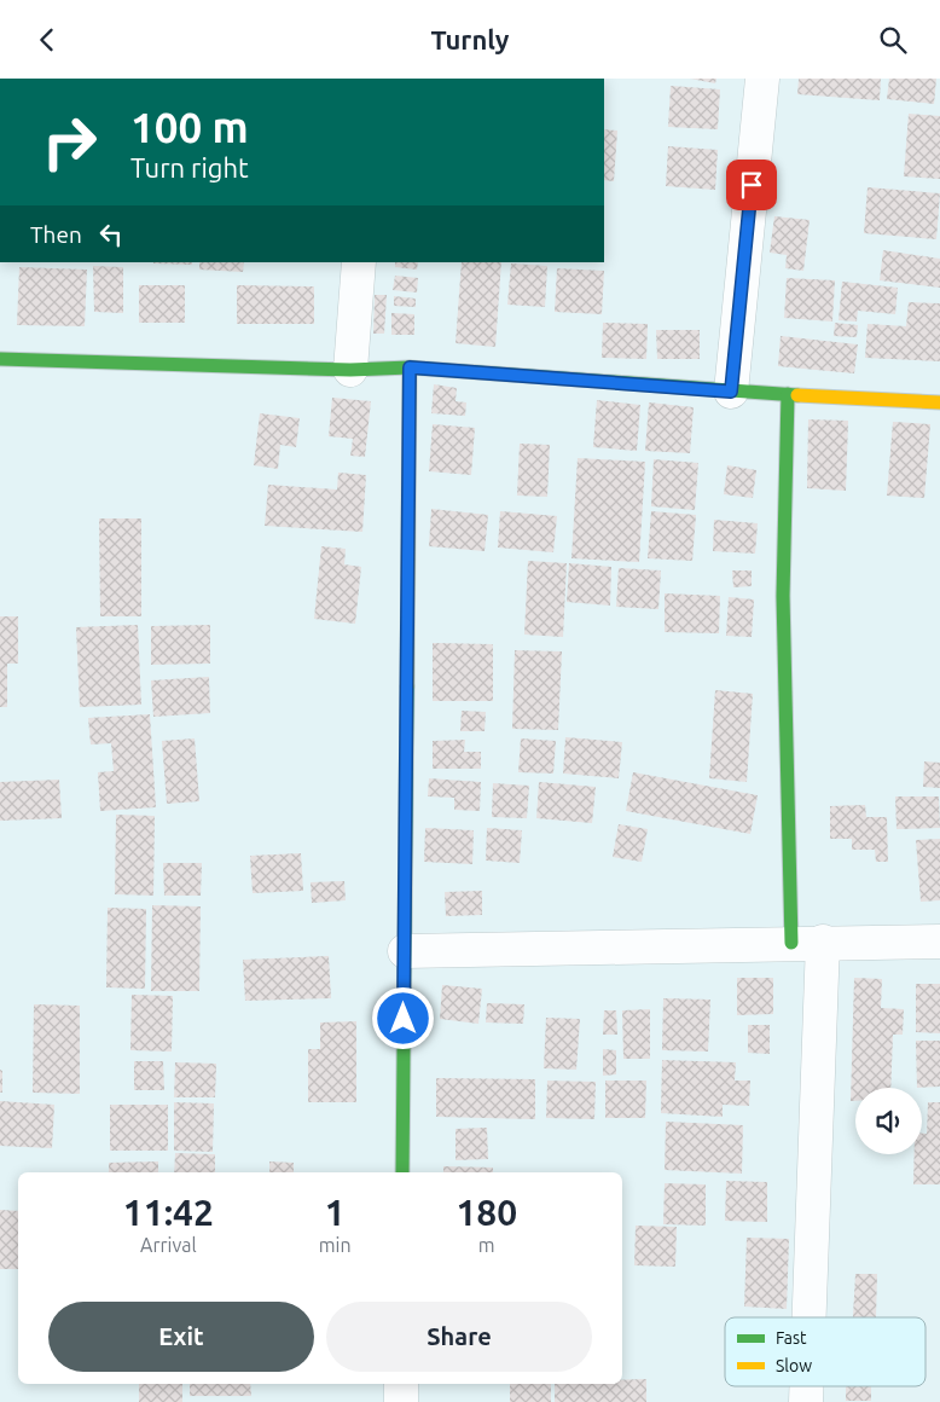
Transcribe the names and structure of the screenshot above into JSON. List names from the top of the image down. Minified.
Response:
{"legend":["Fast","Slow"],"page":{"header":"Turnly","turn":["100 m","Turn right"],"then":"Then","eta":["11:42","Arrival","1","min","180","m"],"buttons":["Exit","Share"]}}
